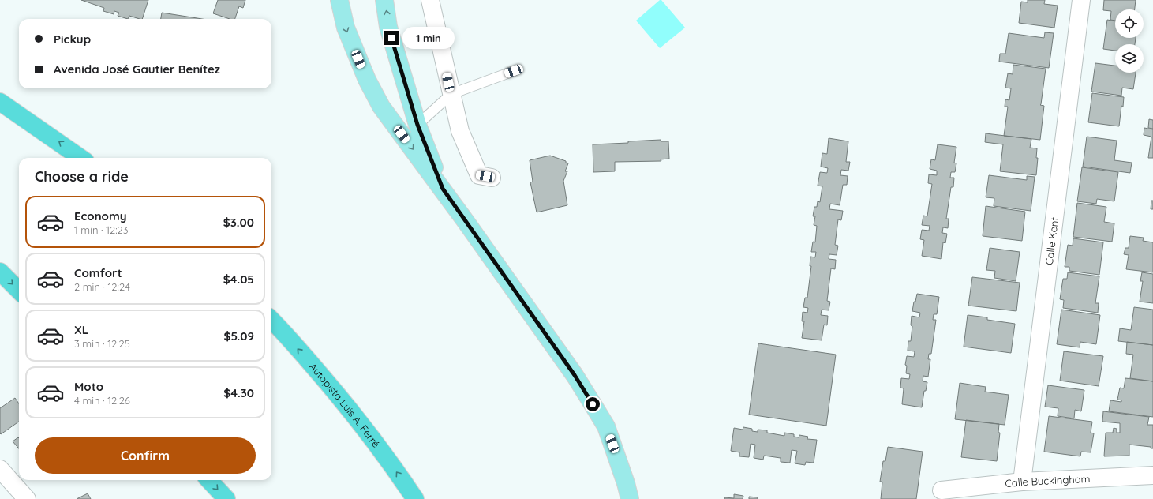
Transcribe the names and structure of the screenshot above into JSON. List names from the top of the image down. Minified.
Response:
{"streets":{"highway":["Autopista Luis A. Ferré"],"street":["Calle Kent","Calle Buckingham"]},"crossings":[["Calle Kent","Calle Buckingham"]],"one_way":["Autopista Luis A. Ferré"],"page":{"banner":["Pickup","Avenida José Gautier Benítez"],"bubble":"1 min","heading":"Choose a ride","list":[{"name":"Economy","note":"1 min · 12:23","value":"$3.00"},{"name":"Comfort","note":"2 min · 12:24","value":"$4.05"},{"name":"XL","note":"3 min · 12:25","value":"$5.09"},{"name":"Moto","note":"4 min · 12:26","value":"$4.30"}],"buttons":"Confirm"}}
